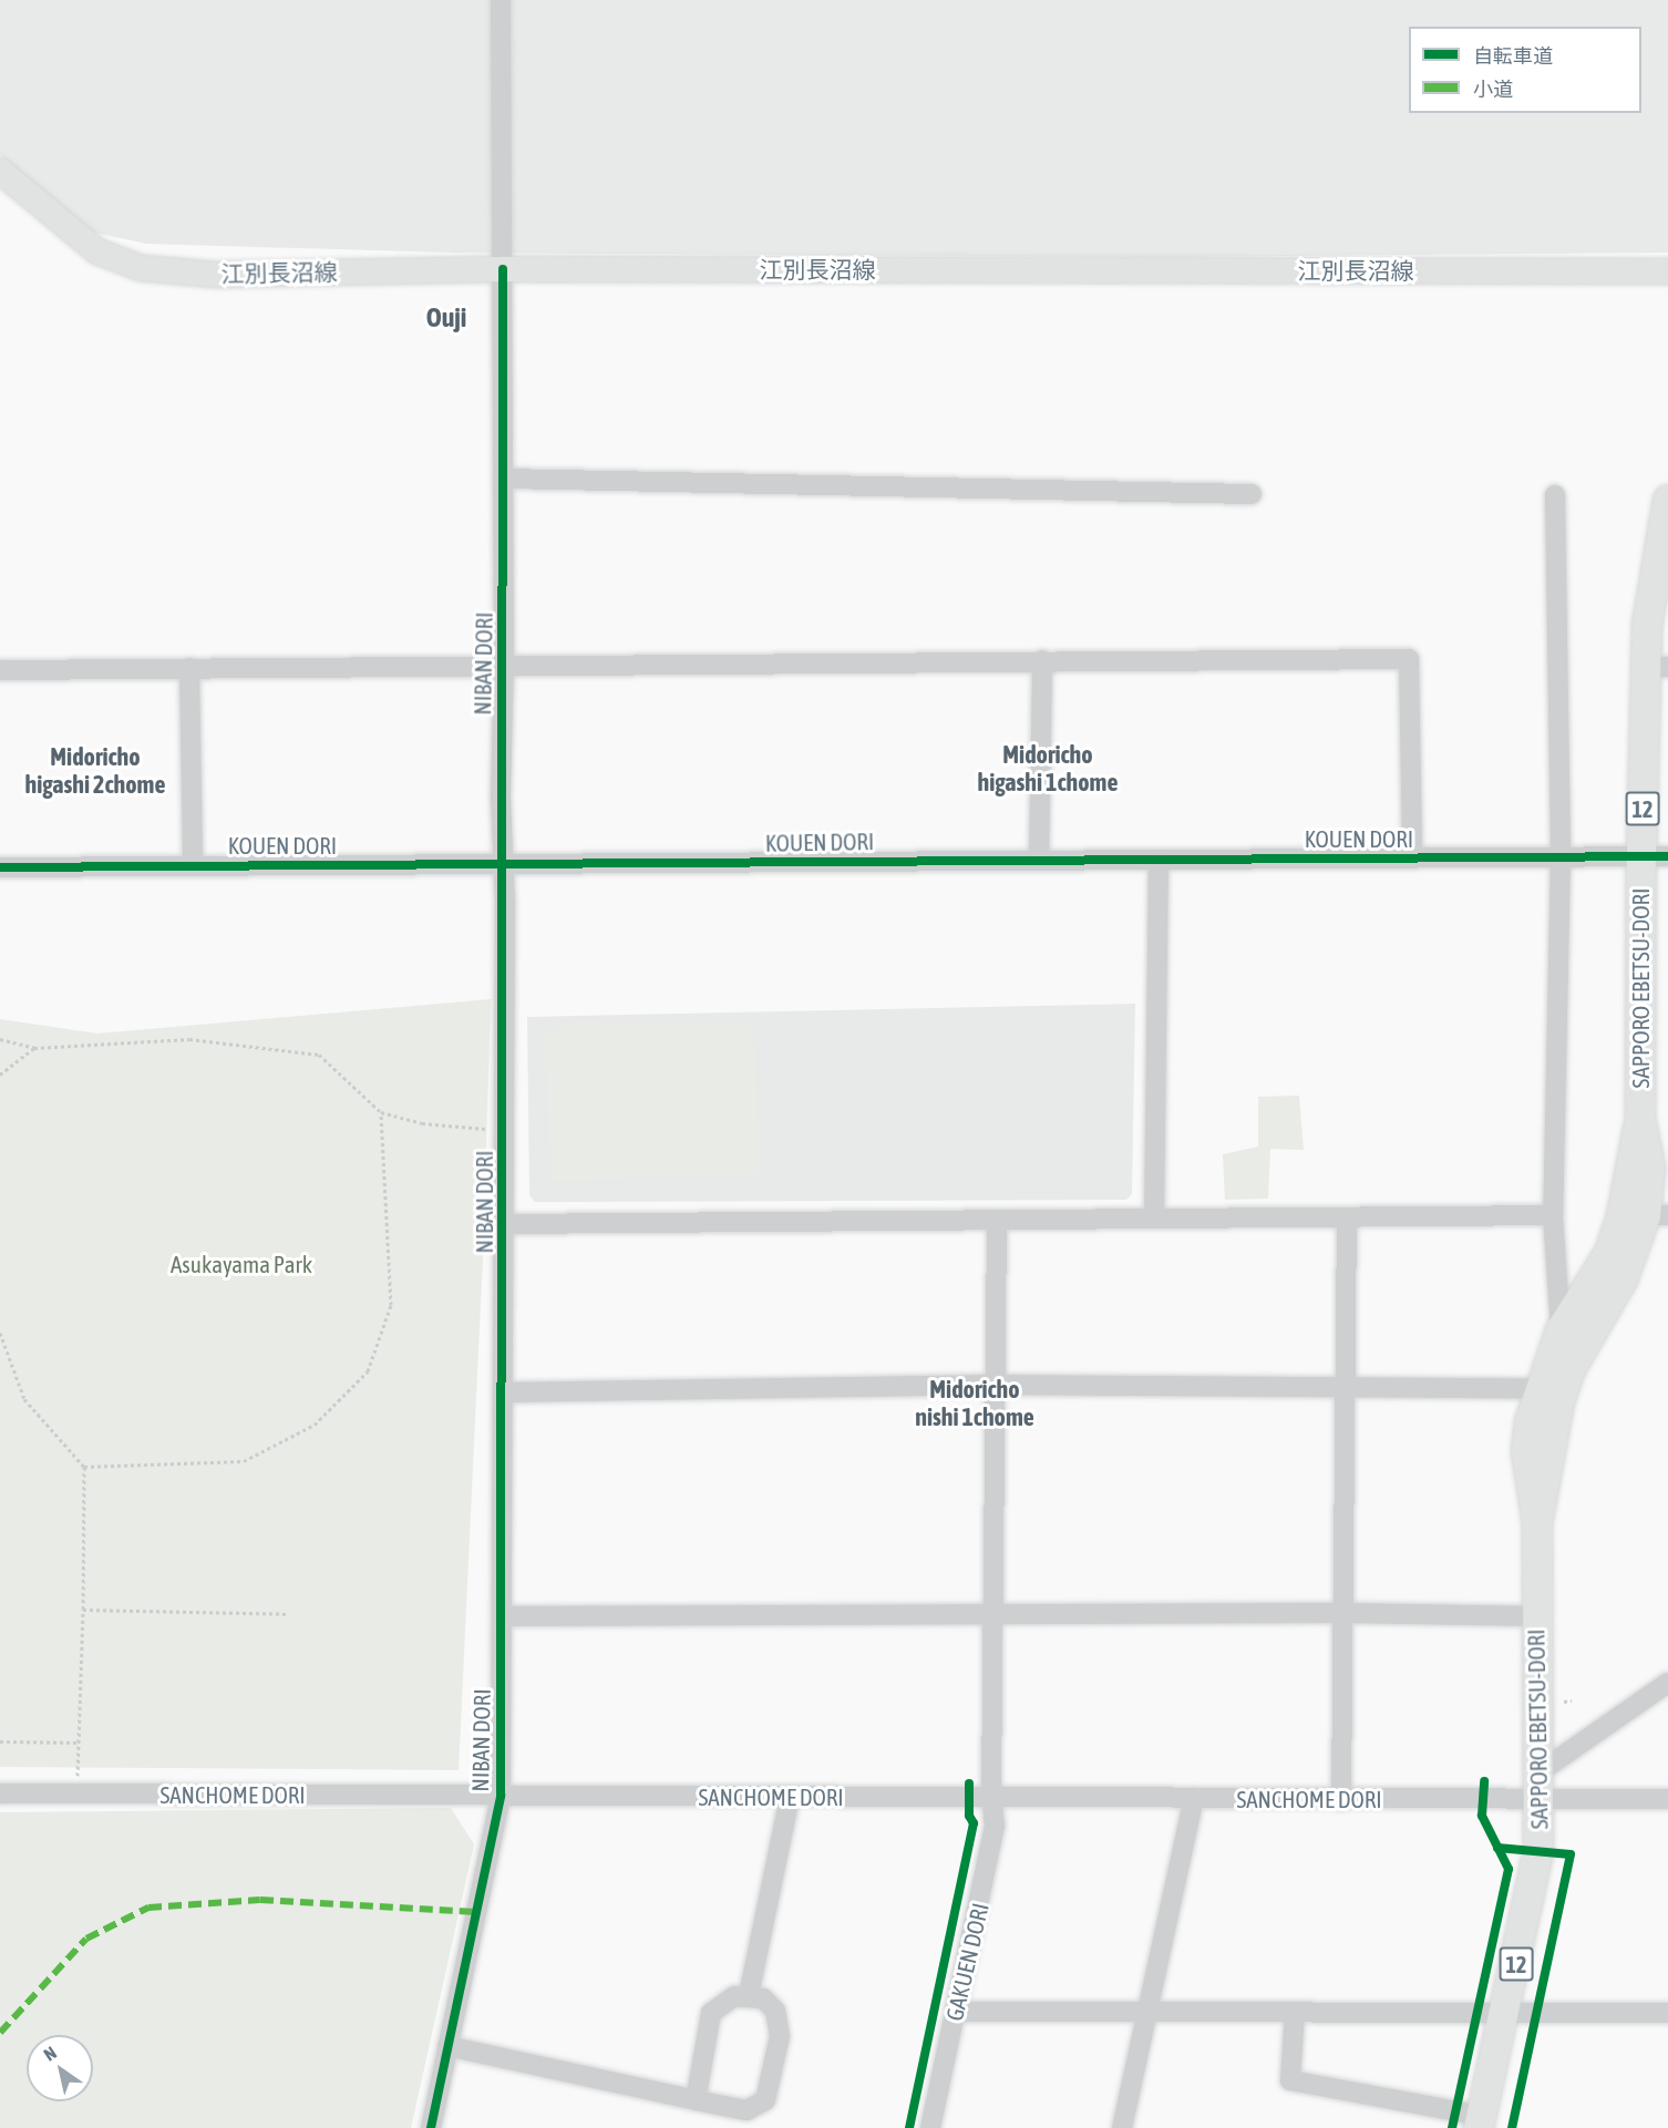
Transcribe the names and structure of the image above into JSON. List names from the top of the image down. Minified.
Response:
{"streets":{"highway":["12","SAPPORO EBETSU-DORI"],"main road":["江別長沼線"],"street":["NIBAN DORI","KOUEN DORI","SANCHOME DORI","GAKUEN DORI"]},"crossings":[["江別長沼線","NIBAN DORI"],["NIBAN DORI","KOUEN DORI"],["NIBAN DORI","SANCHOME DORI"],["KOUEN DORI","SAPPORO EBETSU-DORI"],["SAPPORO EBETSU-DORI","SANCHOME DORI"],["SANCHOME DORI","GAKUEN DORI"]],"districts":["Ouji","Midoricho higashi 1chome","Midoricho higashi 2chome","Midoricho nishi 1chome"],"parks":["Asukayama Park"],"legend":["自転車道","小道"],"north":"top left"}
